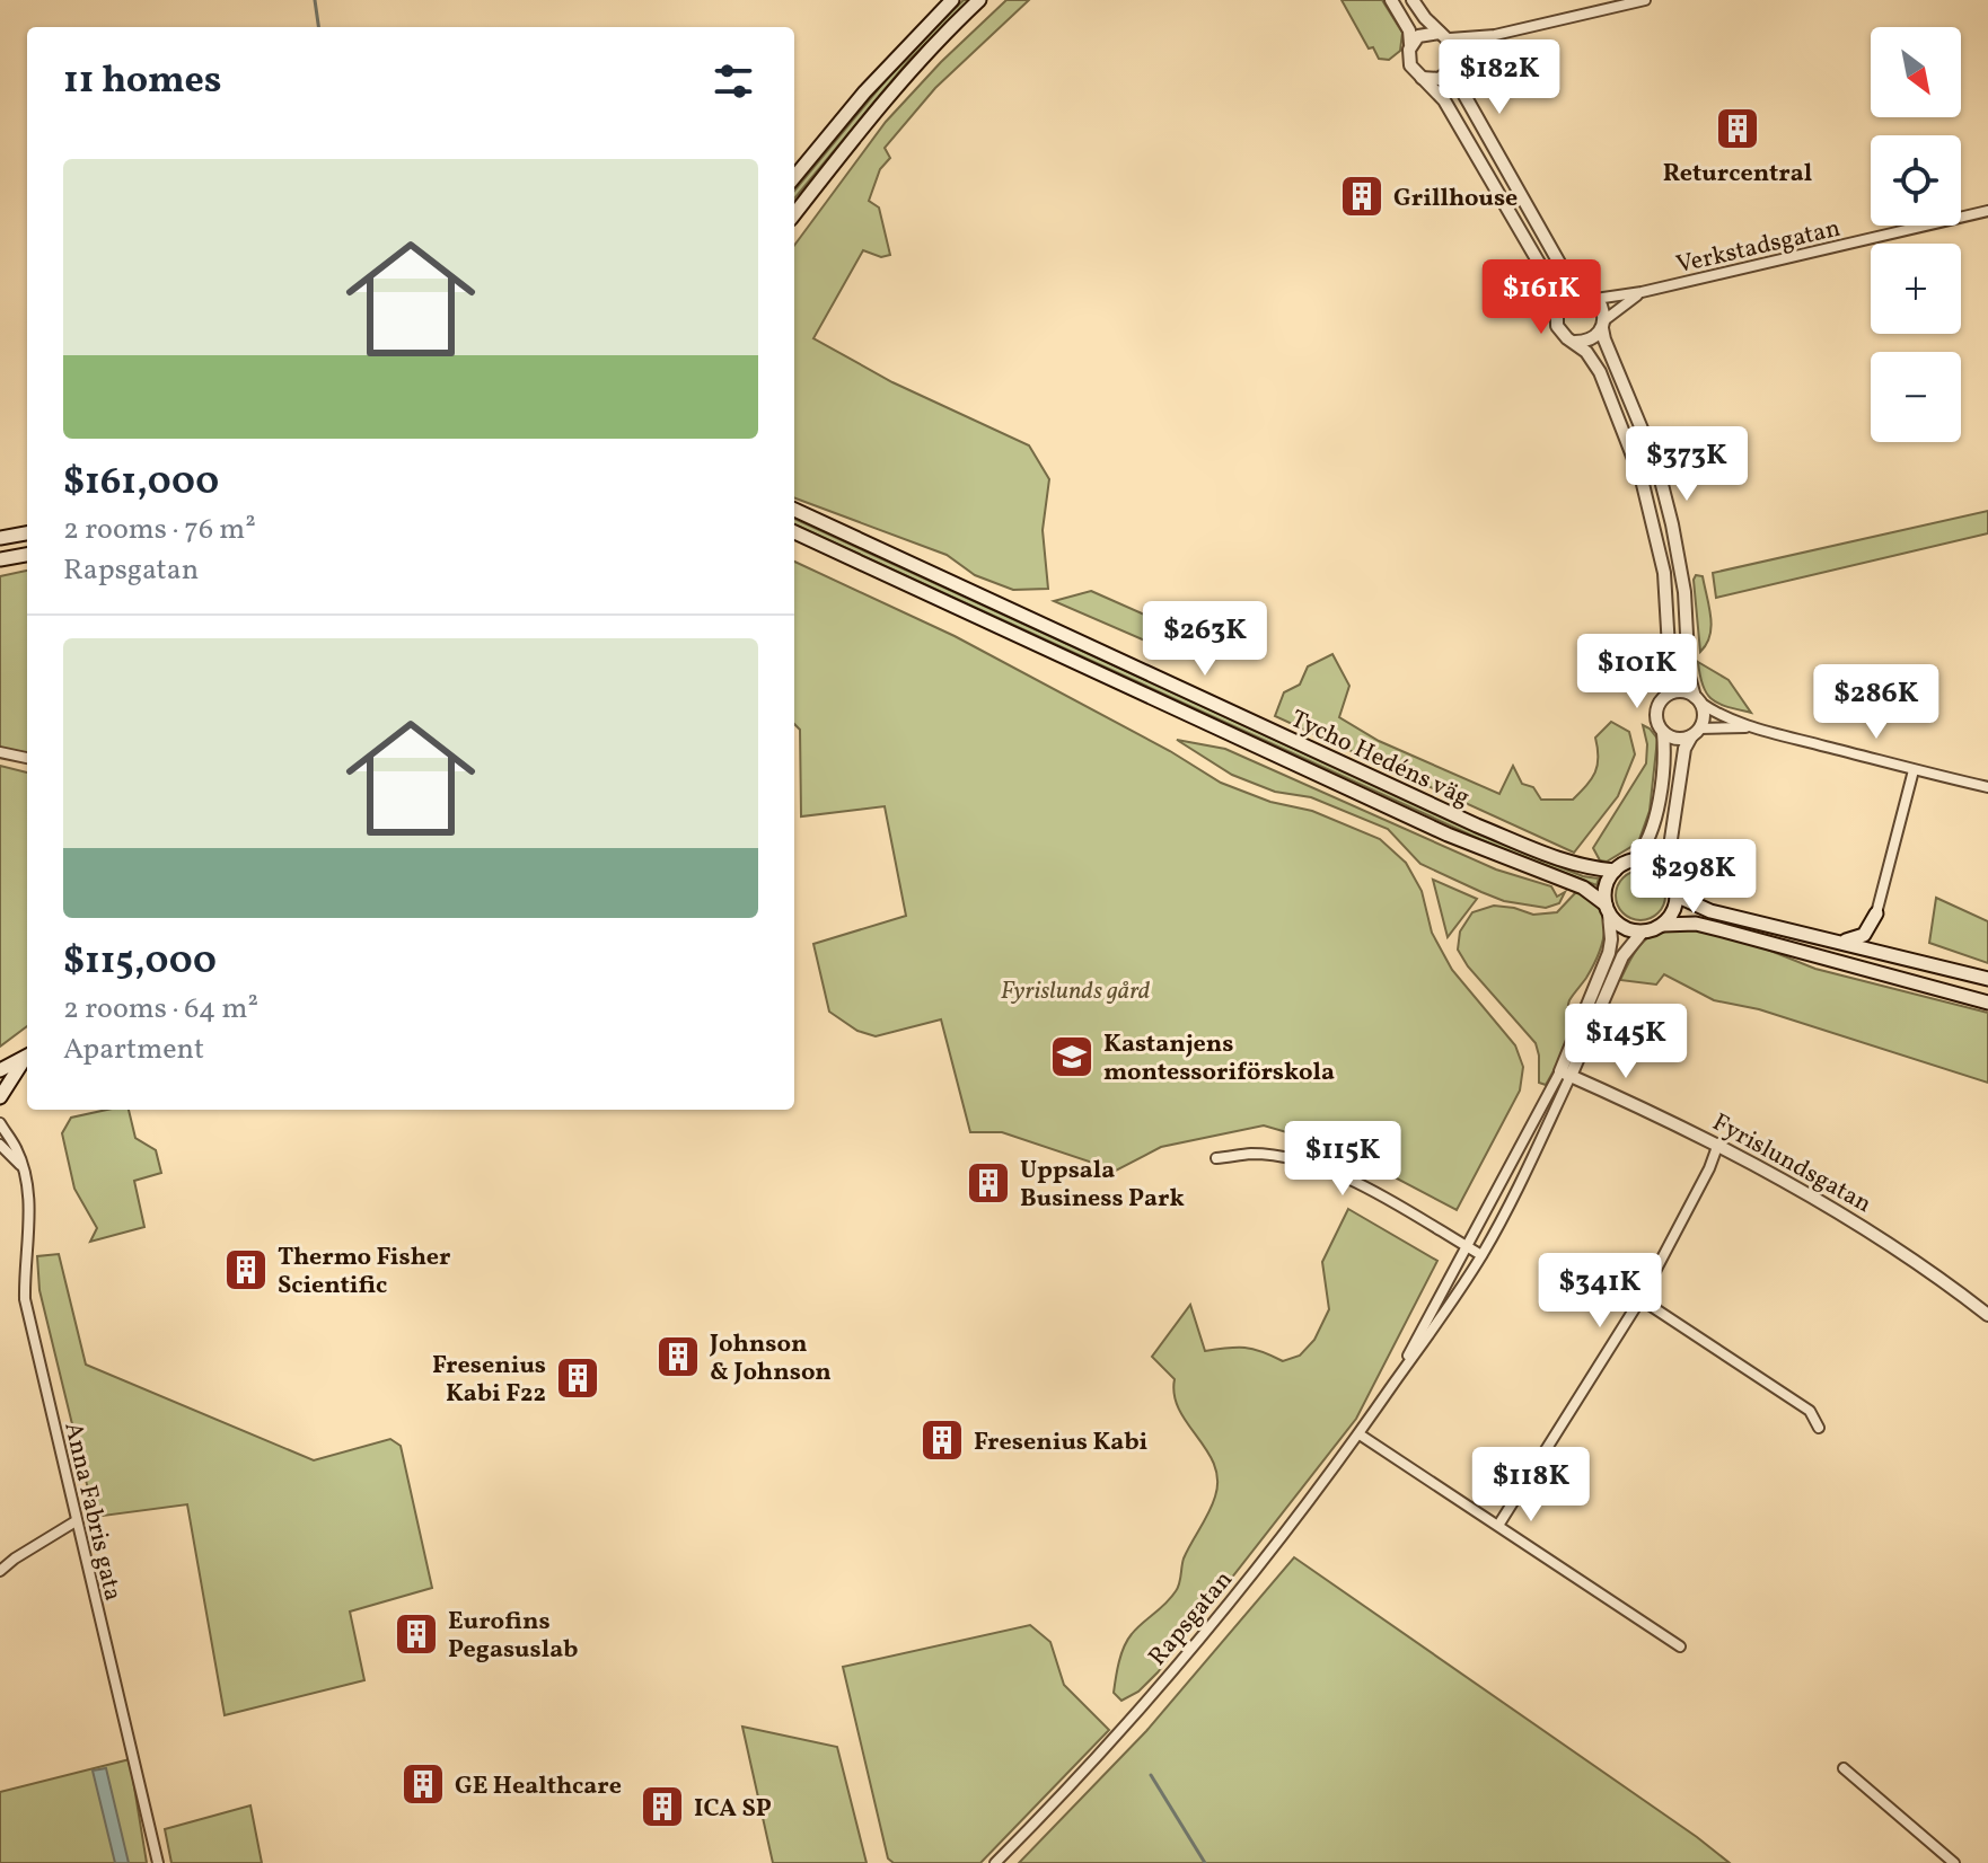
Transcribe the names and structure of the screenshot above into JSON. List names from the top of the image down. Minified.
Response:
{"streets":{"main road":["Tycho Hedéns väg"],"street":["Verkstadsgatan","Fyrislundsgatan","Anna Fabris gata","Rapsgatan"]},"crossings":[["Tycho Hedéns väg","Rapsgatan"],["Fyrislundsgatan","Rapsgatan"]],"parks":["Fyrislunds gård"],"places":{"building":["Returcentral","Grillhouse","Uppsala Business Park","Thermo Fisher Scientific","Johnson & Johnson","Fresenius Kabi F22","Fresenius Kabi","Eurofins Pegasuslab","GE Healthcare","ICA SP"],"school or university":["Kastanjens montessoriförskola"]},"north":"bottom right","page":{"map_buttons":["+","−"],"heading":"11 homes","price":["$182K","$161K","$373K","$263K","$101K","$286K","$298K","$145K","$115K","$341K","$118K"],"list":[{"name":"$161,000","note":"2 rooms · 76 m² · Rapsgatan"},{"name":"$115,000","note":"2 rooms · 64 m² · Apartment"}]}}
